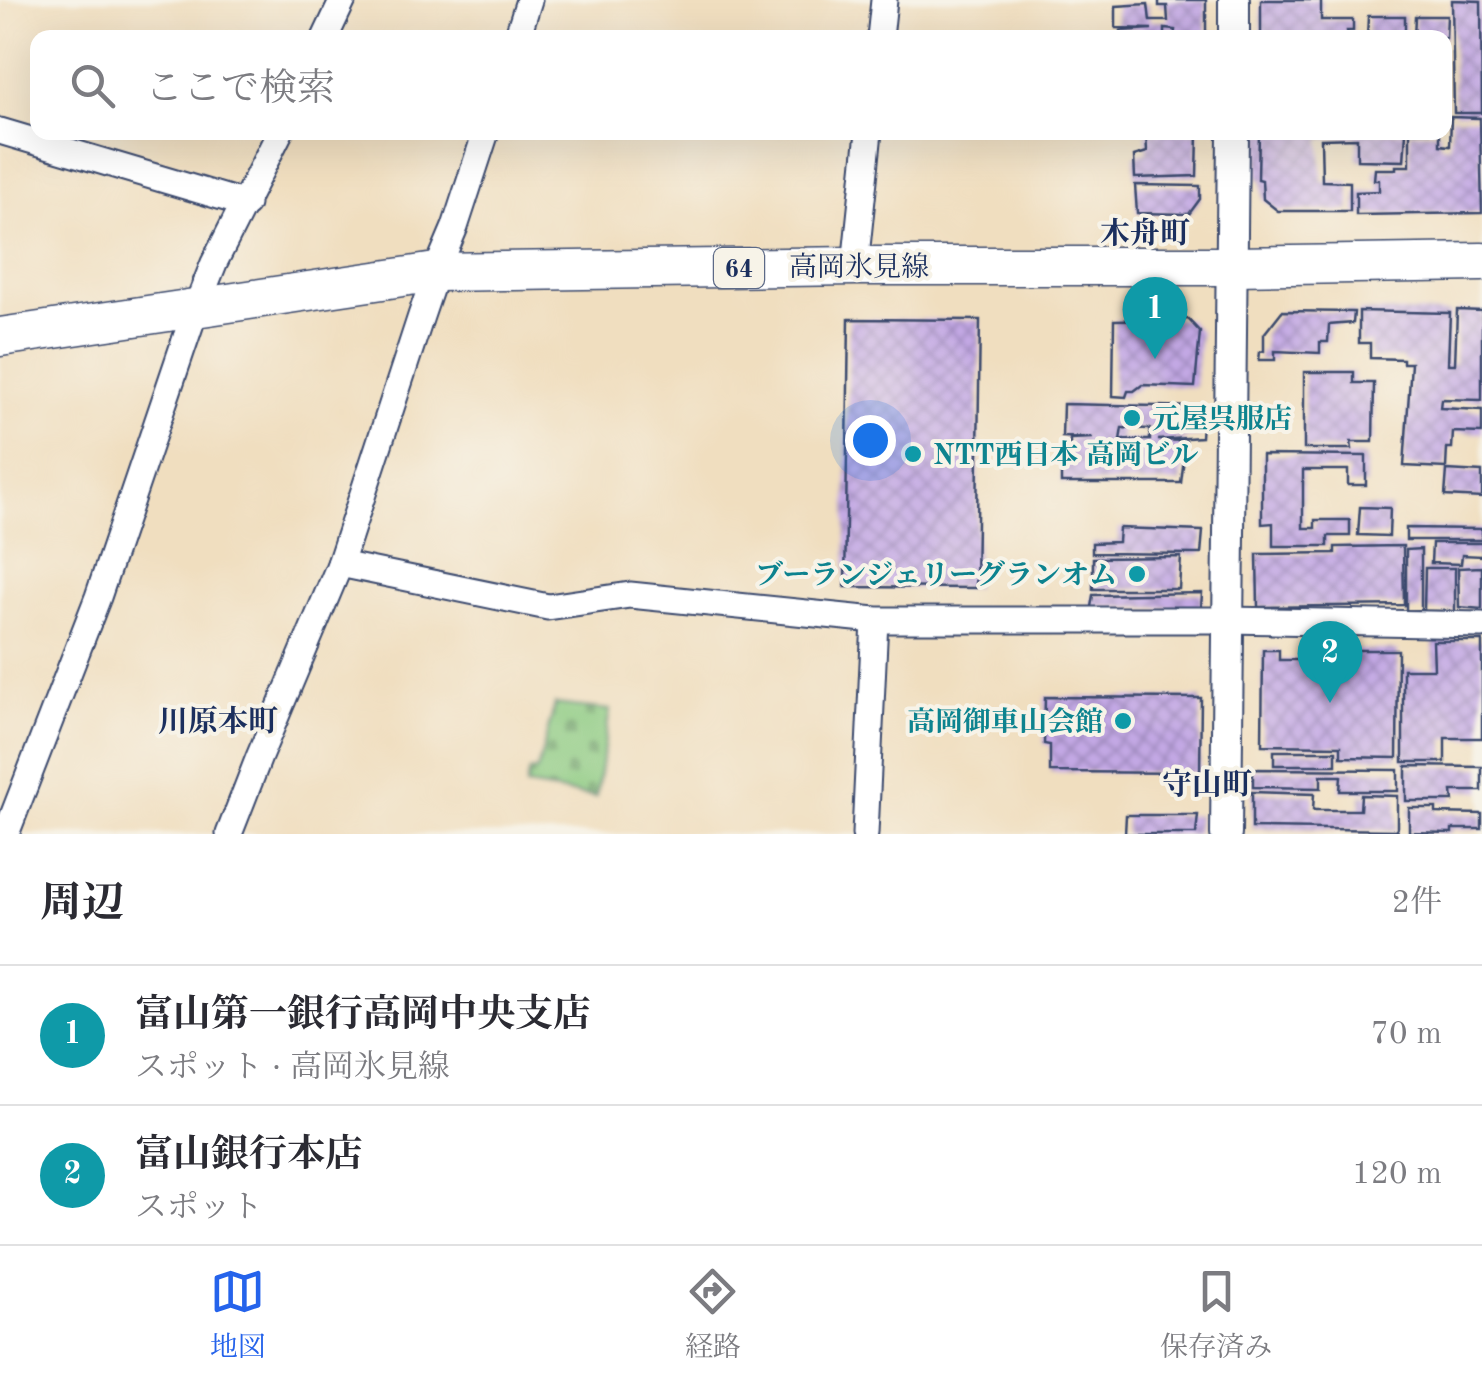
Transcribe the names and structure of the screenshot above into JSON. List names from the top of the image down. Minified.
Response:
{"streets":{"main road":["高岡氷見線","64"]},"districts":["木舟町","川原本町","守山町"],"places":["元屋呉服店","NTT西日本 高岡ビル","ブーランジェリーグランオム","高岡御車山会館"],"page":{"search":"ここで検索","pins":["1","2"],"heading":["周辺","2件"],"list":[{"mark":"1","name":"富山第一銀行高岡中央支店","note":"スポット · 高岡氷見線","value":"70 m"},{"mark":"2","name":"富山銀行本店","note":"スポット","value":"120 m"}],"nav":["地図","経路","保存済み"]}}
